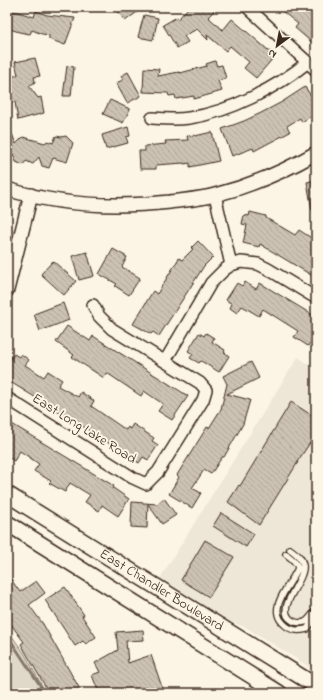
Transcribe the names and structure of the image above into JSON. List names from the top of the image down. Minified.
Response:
{"streets":{"main road":["East Chandler Boulevard"],"street":["East Long Lake Road"]},"north":"bottom left"}
